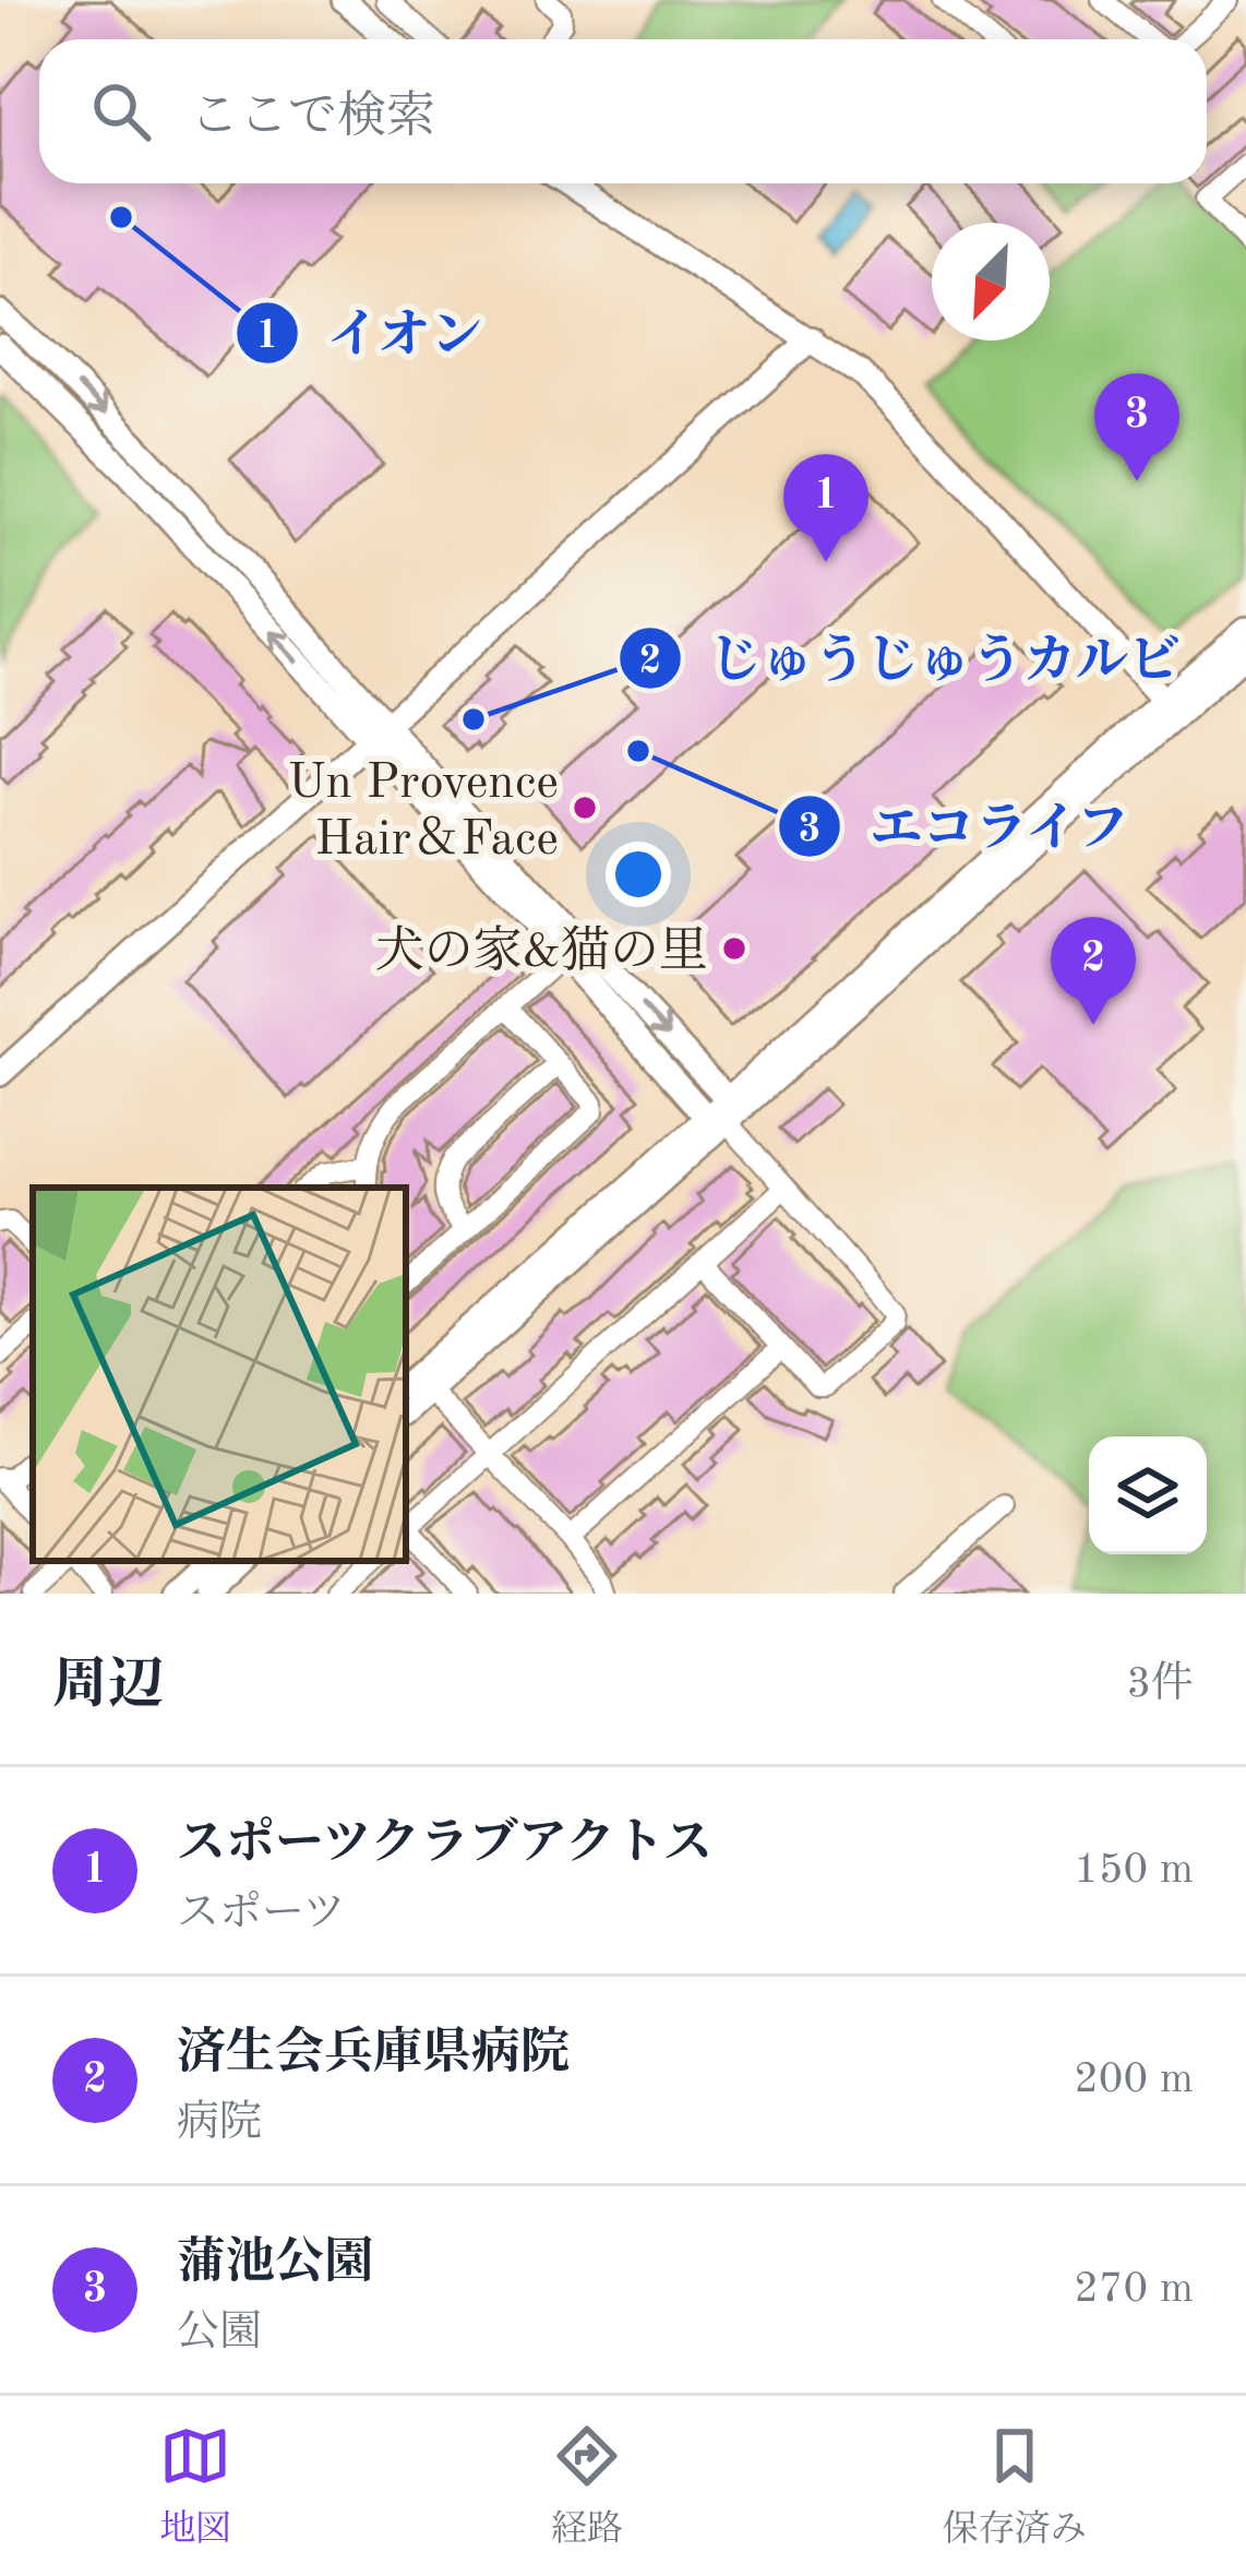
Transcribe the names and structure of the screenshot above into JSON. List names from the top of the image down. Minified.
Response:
{"places":["イオン","じゅうじゅうカルビ","エコライフ","Un Provence Hair＆Face","犬の家&猫の里"],"north":"bottom left","page":{"search":"ここで検索","pins":["3","1","2"],"heading":["周辺","3件"],"list":[{"mark":"1","name":"スポーツクラブアクトス","note":"スポーツ","value":"150 m"},{"mark":"2","name":"済生会兵庫県病院","note":"病院","value":"200 m"},{"mark":"3","name":"蒲池公園","note":"公園","value":"270 m"}],"nav":["地図","経路","保存済み"]}}
